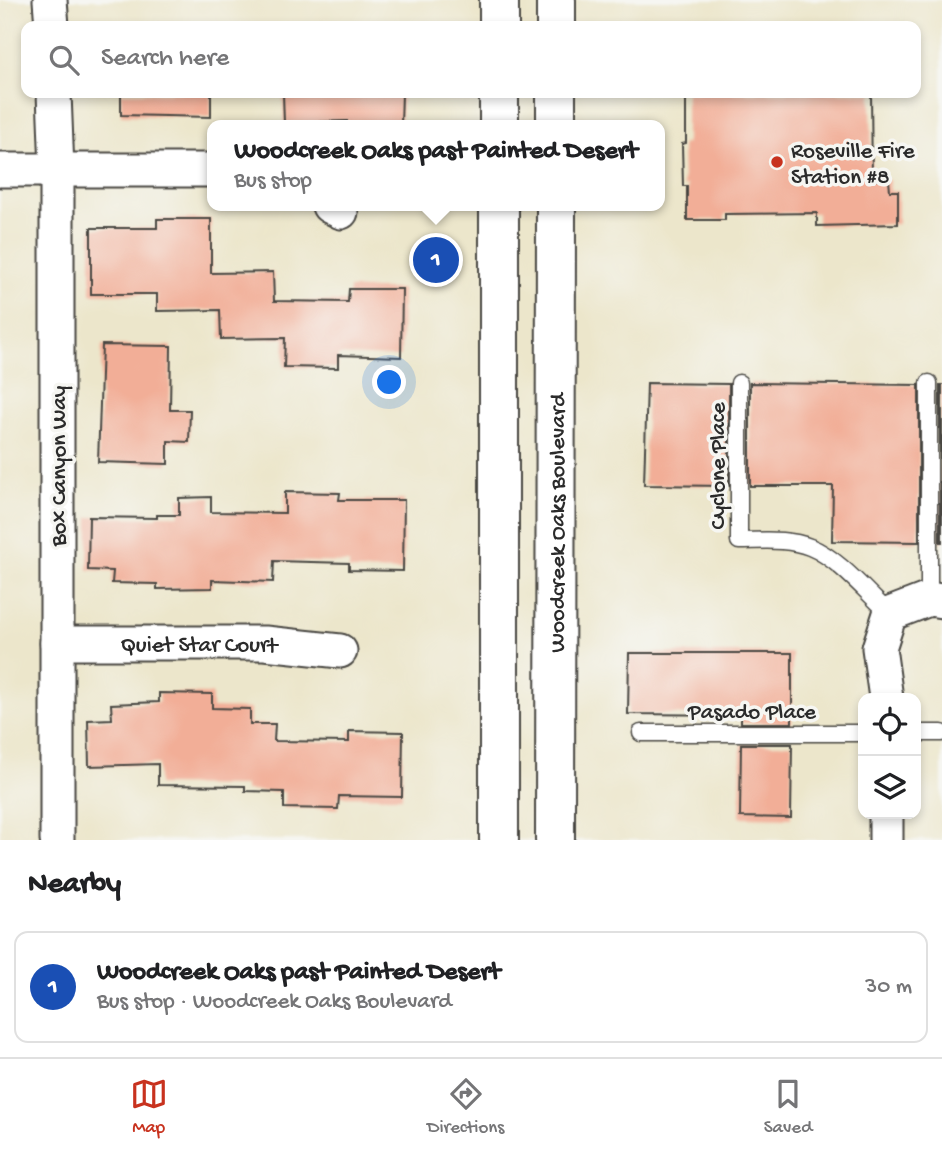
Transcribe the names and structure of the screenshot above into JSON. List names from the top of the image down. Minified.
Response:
{"streets":{"main road":["Woodcreek Oaks Boulevard"],"street":["Box Canyon Way","Quiet Star Court"],"lane":["Cyclone Place","Pasado Place"]},"crossings":[["Box Canyon Way","Quiet Star Court"]],"places":["Roseville Fire Station #8"],"page":{"search":"Search here","popup":["Woodcreek Oaks past Painted Desert","Bus stop"],"pins":"1","heading":"Nearby","list":[{"mark":"1","name":"Woodcreek Oaks past Painted Desert","note":"Bus stop · Woodcreek Oaks Boulevard","value":"30 m"}],"nav":["Map","Directions","Saved"]}}
